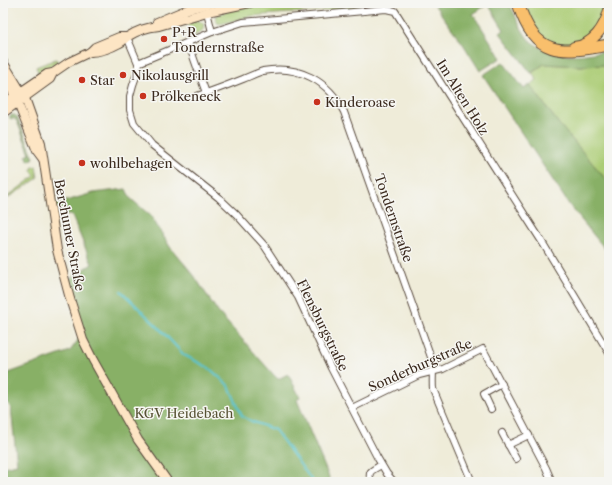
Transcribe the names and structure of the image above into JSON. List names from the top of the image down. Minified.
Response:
{"streets":{"main road":["Berchumer Straße"],"street":["Im Alten Holz","Tondernstraße","Flensburgstraße","Sonderburgstraße"]},"crossings":[["Im Alten Holz","Flensburgstraße"],["Tondernstraße","Sonderburgstraße"],["Flensburgstraße","Sonderburgstraße"]],"parks":["KGV Heidebach"],"places":["P+R Tondernstraße","Nikolausgrill","Star","Prölkeneck","Kinderoase","wohlbehagen"]}
